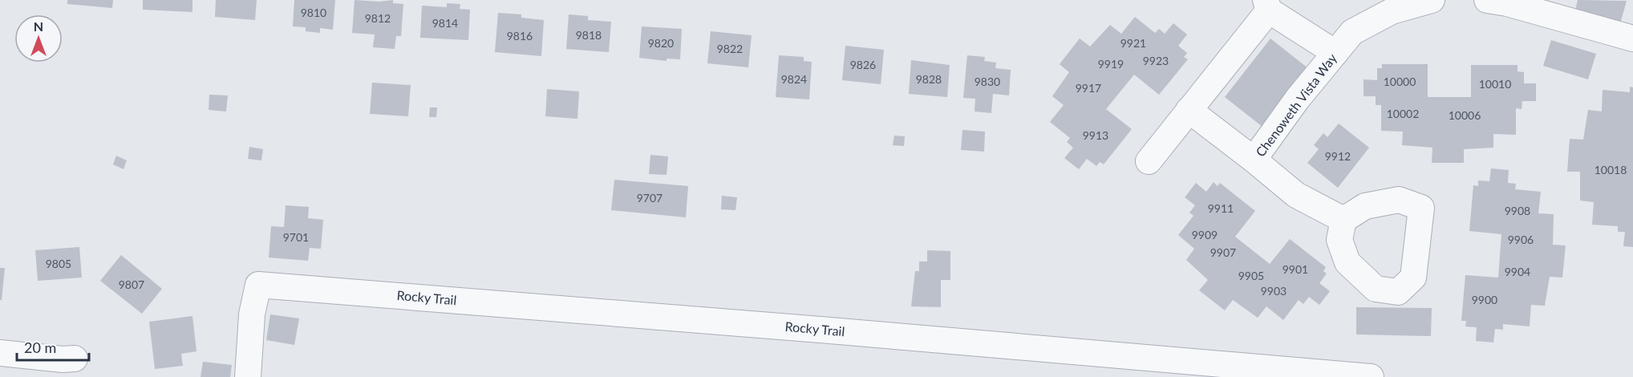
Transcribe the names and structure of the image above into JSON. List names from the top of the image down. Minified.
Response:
{"streets":{"street":["Chenoweth Vista Way","Rocky Trail"]},"house_numbers":["9810","9812","9814","9818","9816","9820","9921","9822","9923","9919","9826","9824","9828","9830","10000","10010","9917","10002","10006","9913","9912","10018","9707","9911","9908","9909","9701","9906","9907","9805","9901","9904","9905","9807","9903","9900"],"scale_bar":"20 m","north":"top"}
